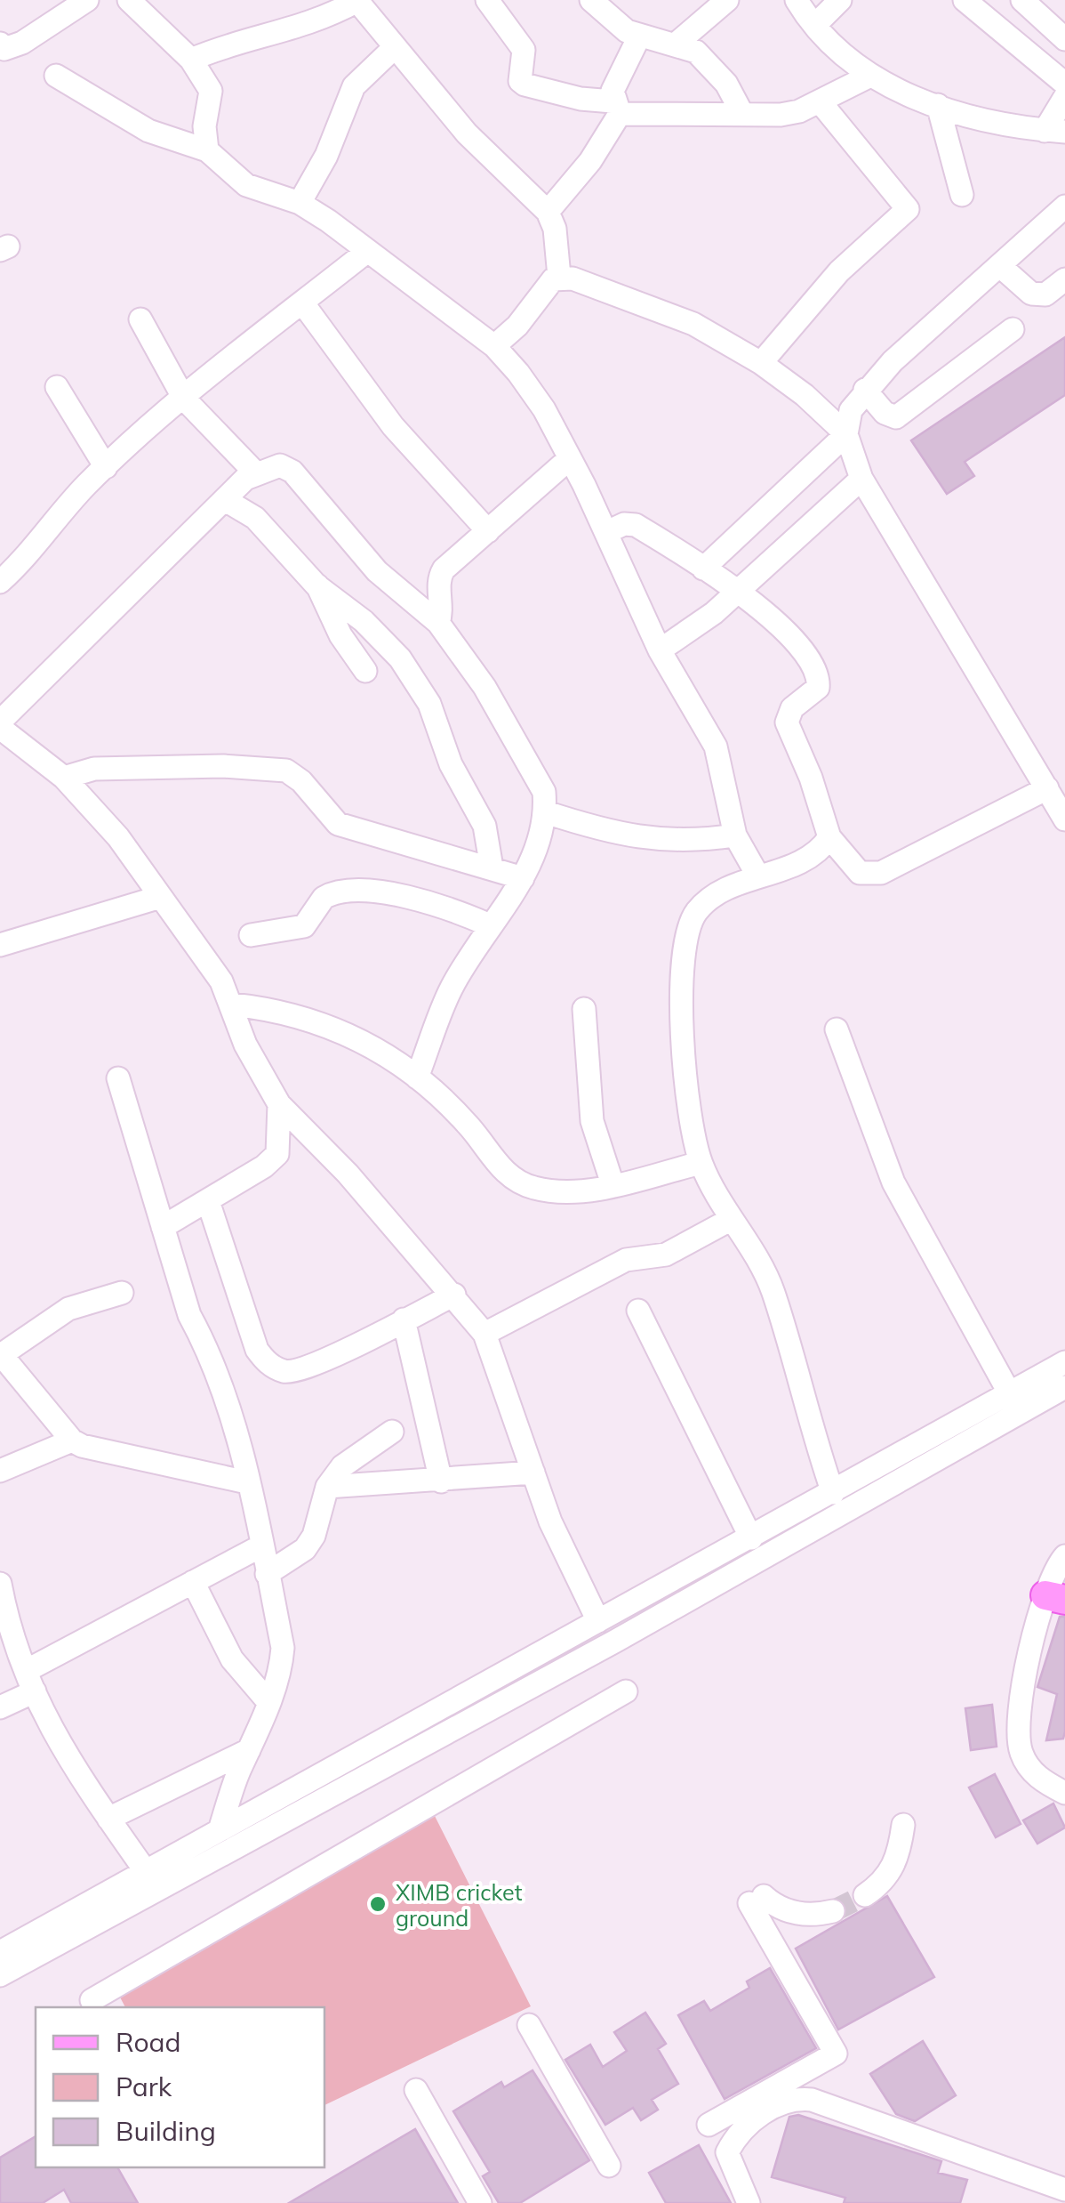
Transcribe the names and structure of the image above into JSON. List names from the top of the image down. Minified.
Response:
{"places":["XIMB cricket ground"],"legend":["Road","Park","Building"]}
